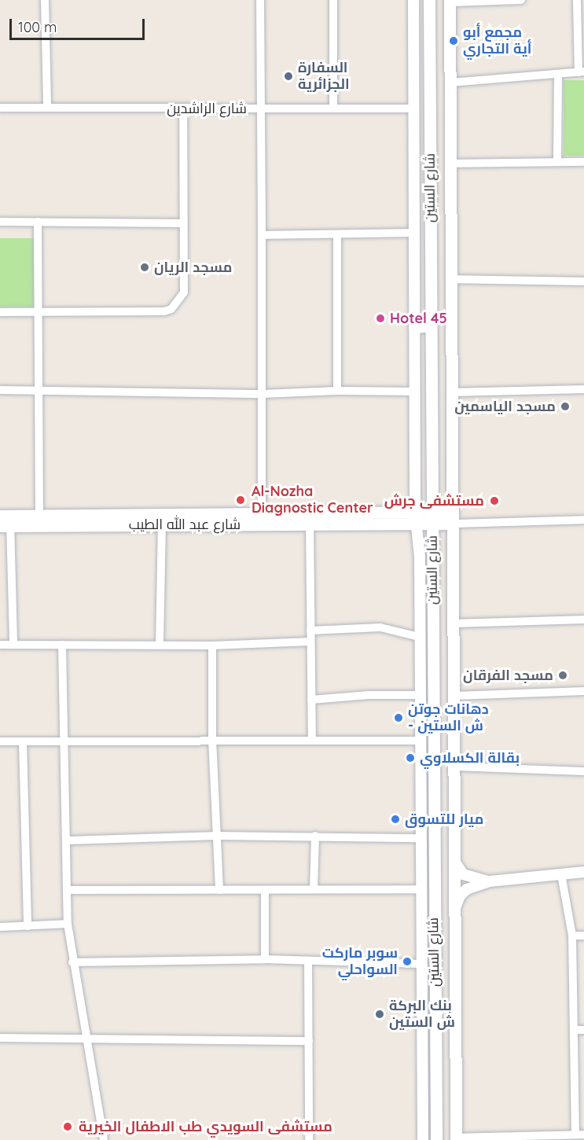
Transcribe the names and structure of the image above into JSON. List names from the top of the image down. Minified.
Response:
{"streets":{"main road":["شارع الستين","شارع عبد الله الطيب"],"street":["شارع الراشدين"]},"crossings":[["شارع الستين","شارع عبد الله الطيب"]],"places":["مجمع أبو أية التجاري","السفارة الجزائرية","مسجد الريان","Hotel 45","مسجد الياسمين","Al-Nozha Diagnostic Center","مستشفى جرش","مسجد الفرقان","دهانات جوتن - ش الستين","بقالة الكسلاوي","ميار للتسوق","سوبر ماركت السواحلي","بنك البركة ش الستين","مستشفى السويدي طب الاطفال الخيرية"],"scale_bar":"100 m"}
